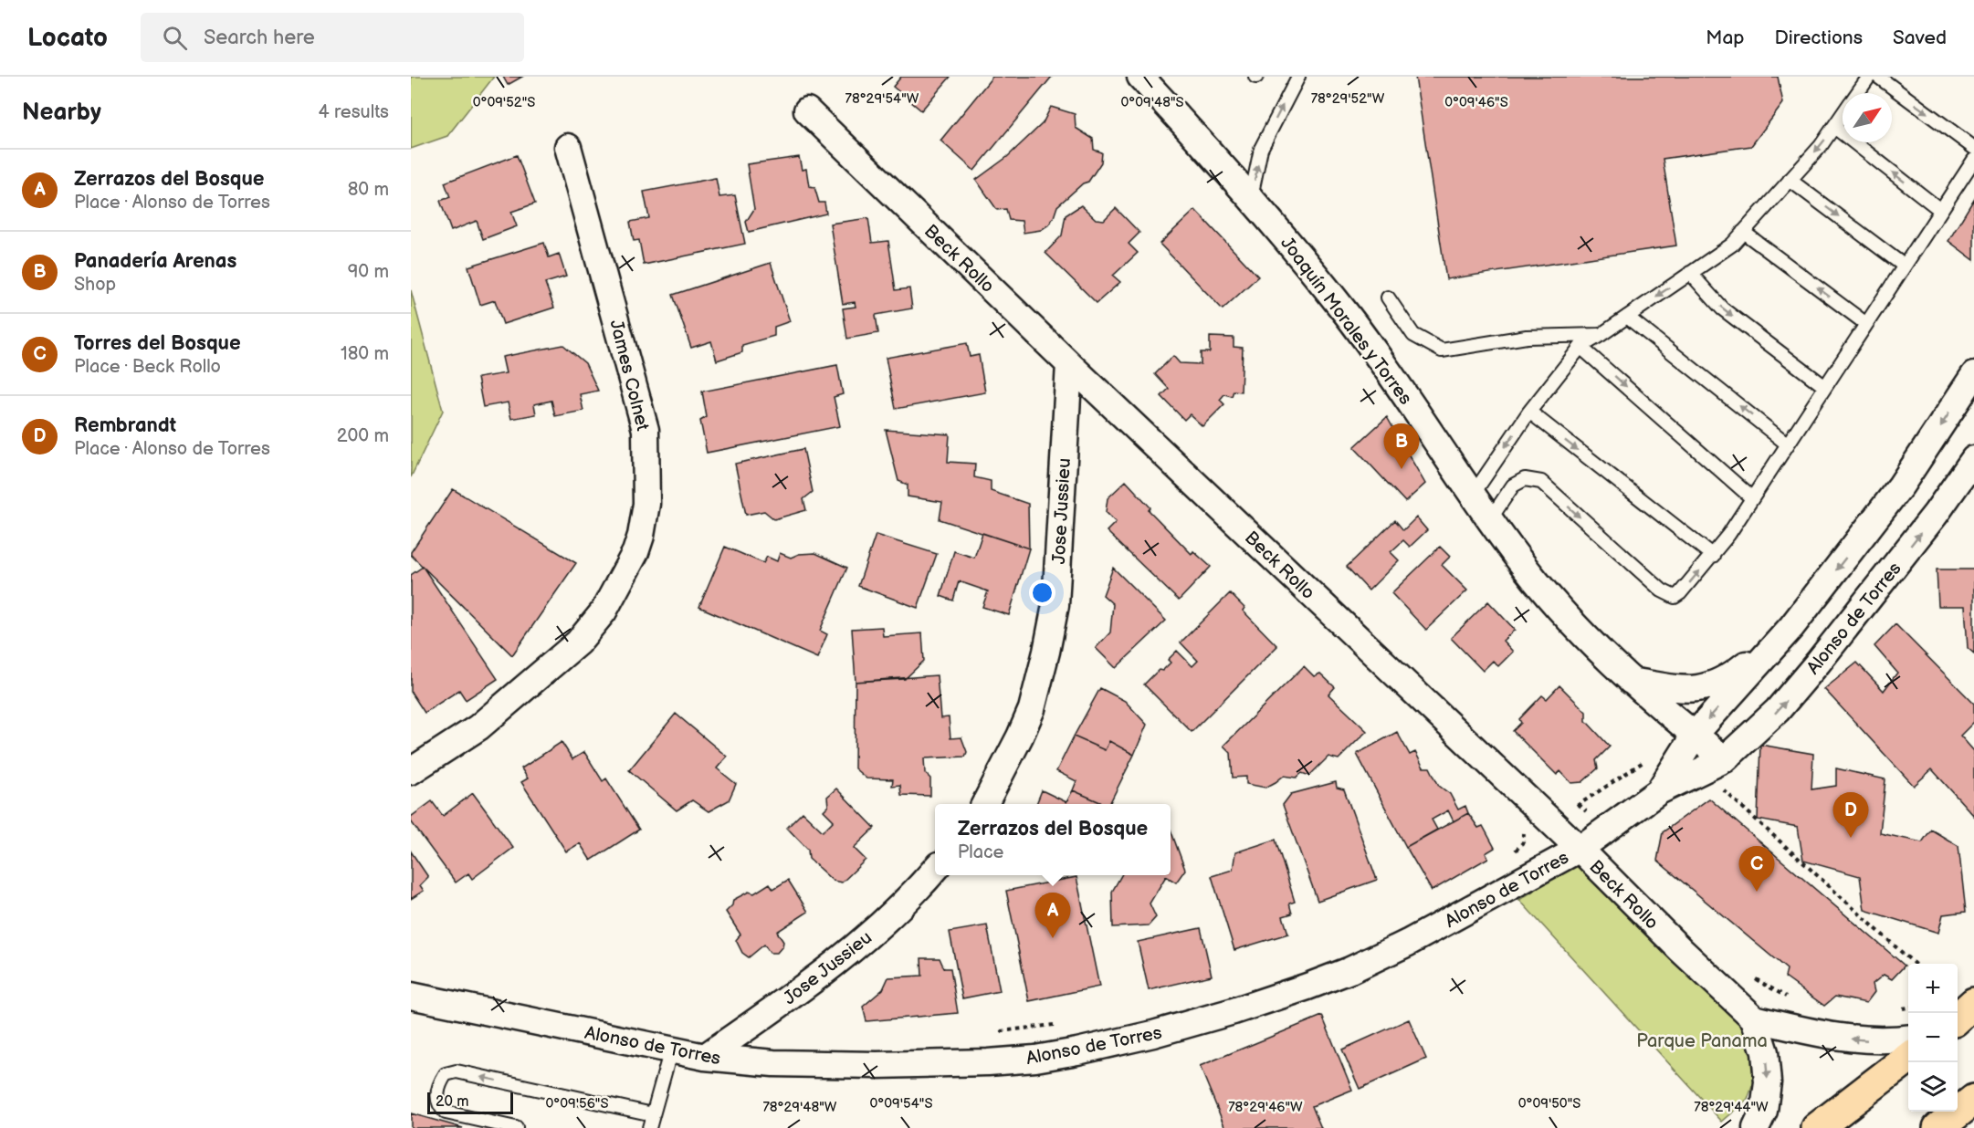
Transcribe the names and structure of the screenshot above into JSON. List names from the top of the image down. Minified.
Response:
{"streets":{"street":["Beck Rollo","Joaquín Morales y Torres","James Colnet","Jose Jussieu","Alonso de Torres"]},"crossings":[["Beck Rollo","Jose Jussieu"],["Beck Rollo","Alonso de Torres"],["Joaquín Morales y Torres","Alonso de Torres"],["Jose Jussieu","Alonso de Torres"]],"parks":["Parque Panama"],"scale_bar":"20 m","north":"top right","page":{"header":"Locato","search":"Search here","nav":["Map","Directions","Saved"],"heading":["Nearby","4 results"],"list":[{"mark":"A","name":"Zerrazos del Bosque","note":"Place · Alonso de Torres","value":"80 m"},{"mark":"B","name":"Panadería Arenas","note":"Shop","value":"90 m"},{"mark":"C","name":"Torres del Bosque","note":"Place · Beck Rollo","value":"180 m"},{"mark":"D","name":"Rembrandt","note":"Place · Alonso de Torres","value":"200 m"}],"pins":["B","D","C","A"],"popup":["Zerrazos del Bosque","Place"],"map_buttons":["+","−"],"scale":"20 m"},"coordinates":["78°29'54\"W","78°29'52\"W","0°09'52\"S","0°09'48\"S","0°09'46\"S","0°09'56\"S","0°09'54\"S","0°09'50\"S","78°29'48\"W","78°29'46\"W","78°29'44\"W"]}
